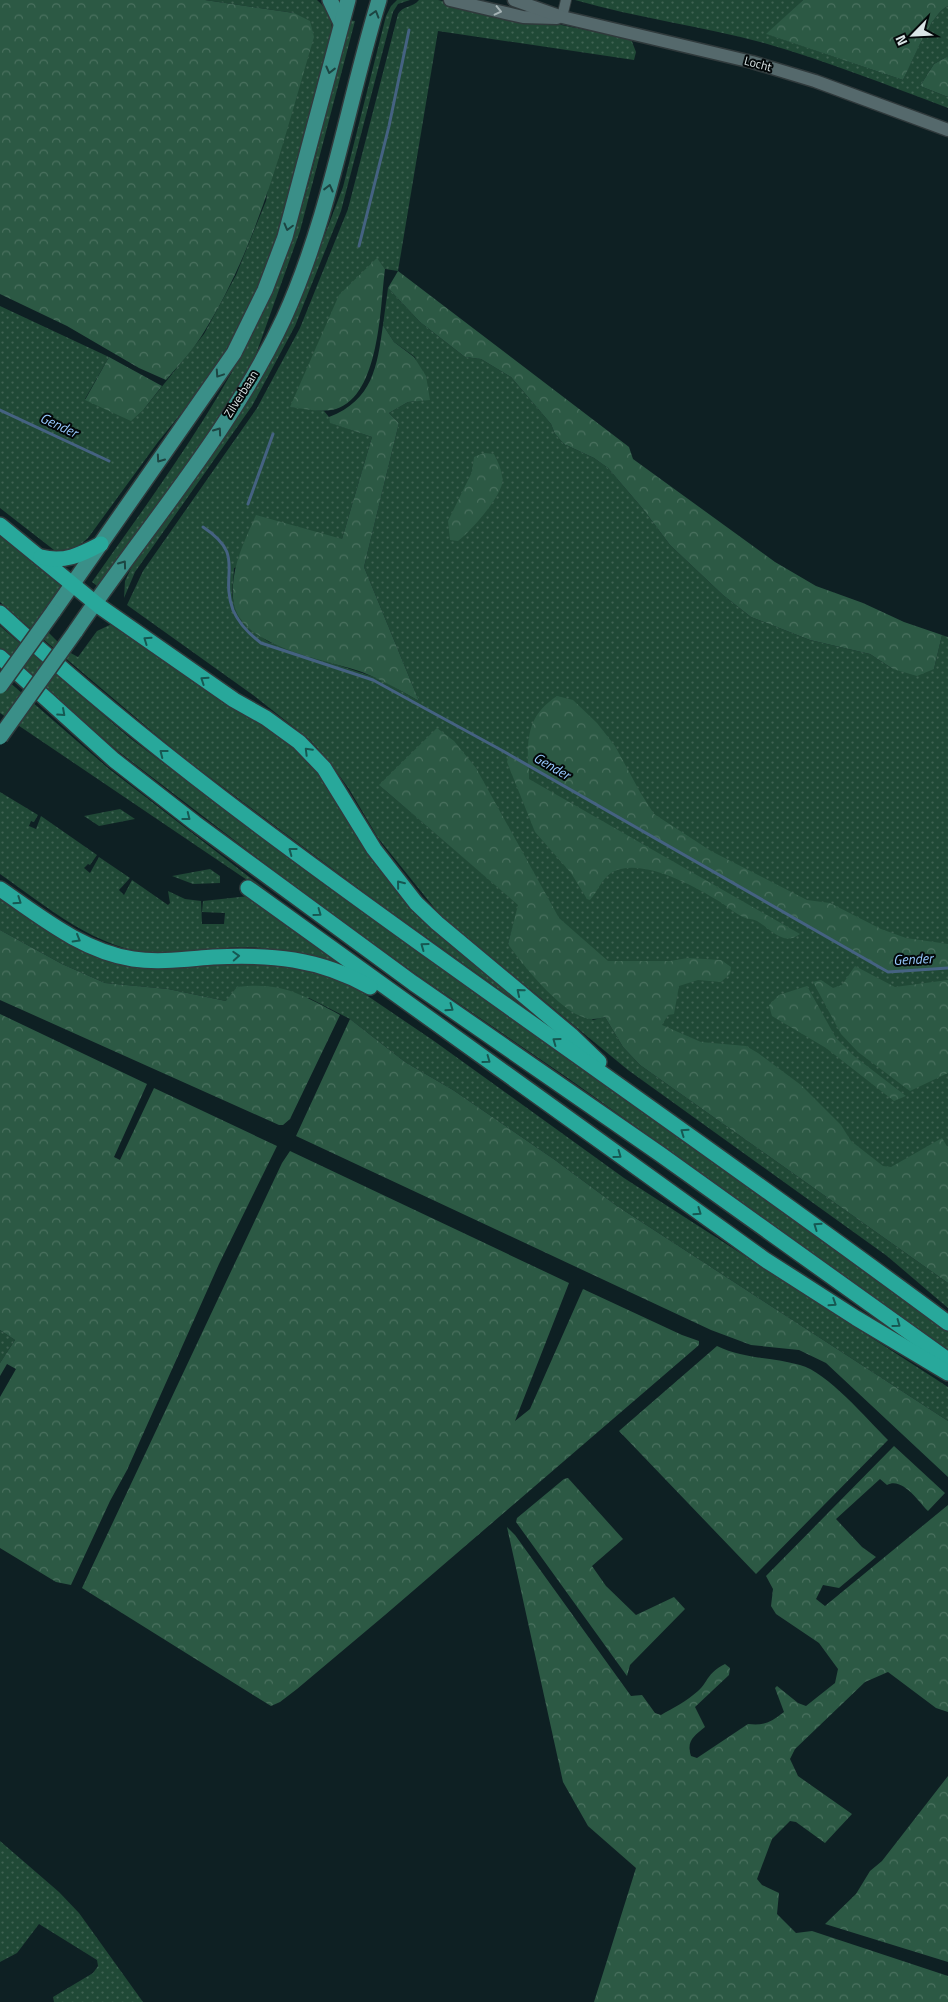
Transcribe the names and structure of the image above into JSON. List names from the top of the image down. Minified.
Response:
{"streets":{"main road":["Zilverbaan"],"street":["Locht"]},"water":["Gender"],"north":"bottom left"}
